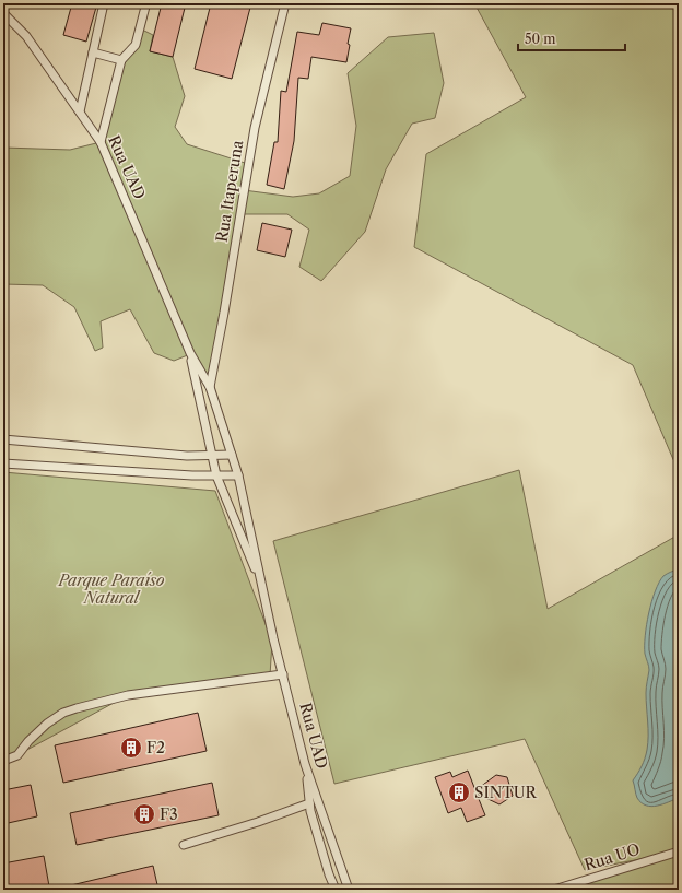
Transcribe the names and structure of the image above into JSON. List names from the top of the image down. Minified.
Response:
{"streets":{"lane":["Rua UAD","Rua Itaperuna","Rua UO"]},"crossings":[["Rua UAD","Rua Itaperuna"]],"parks":["Parque Paraíso Natural"],"places":{"building":["F2","SINTUR","F3"]},"scale_bar":"50 m"}
